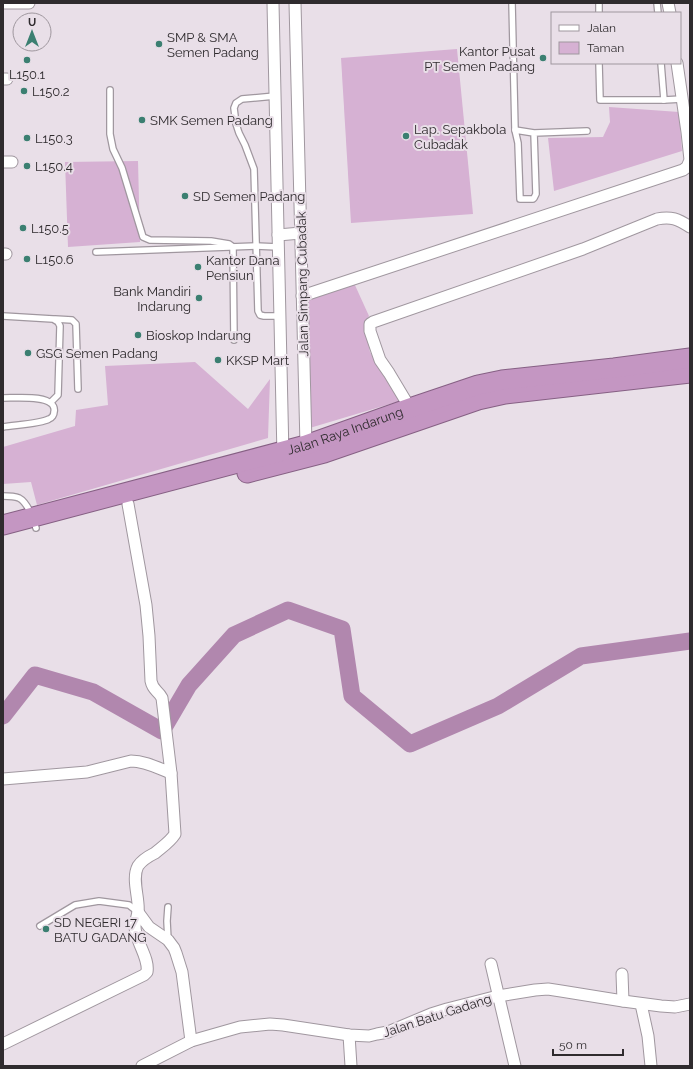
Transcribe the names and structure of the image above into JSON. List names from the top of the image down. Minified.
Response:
{"streets":{"highway":["Jalan Raya Indarung"],"street":["Jalan Simpang Cubadak","Jalan Batu Gadang"]},"crossings":[["Jalan Simpang Cubadak","Jalan Raya Indarung"]],"places":["SMP & SMA Semen Padang","Kantor Pusat PT Semen Padang","L150.1","L150.2","SMK Semen Padang","Lap. Sepakbola Cubadak","L150.3","L150.4","SD Semen Padang","L150.5","L150.6","Kantor Dana Pensiun","Bank Mandiri Indarung","Bioskop Indarung","GSG Semen Padang","KKSP Mart","SD NEGERI 17 BATU GADANG"],"legend":["Jalan","Taman"],"scale_bar":"50 m","north":"top"}
